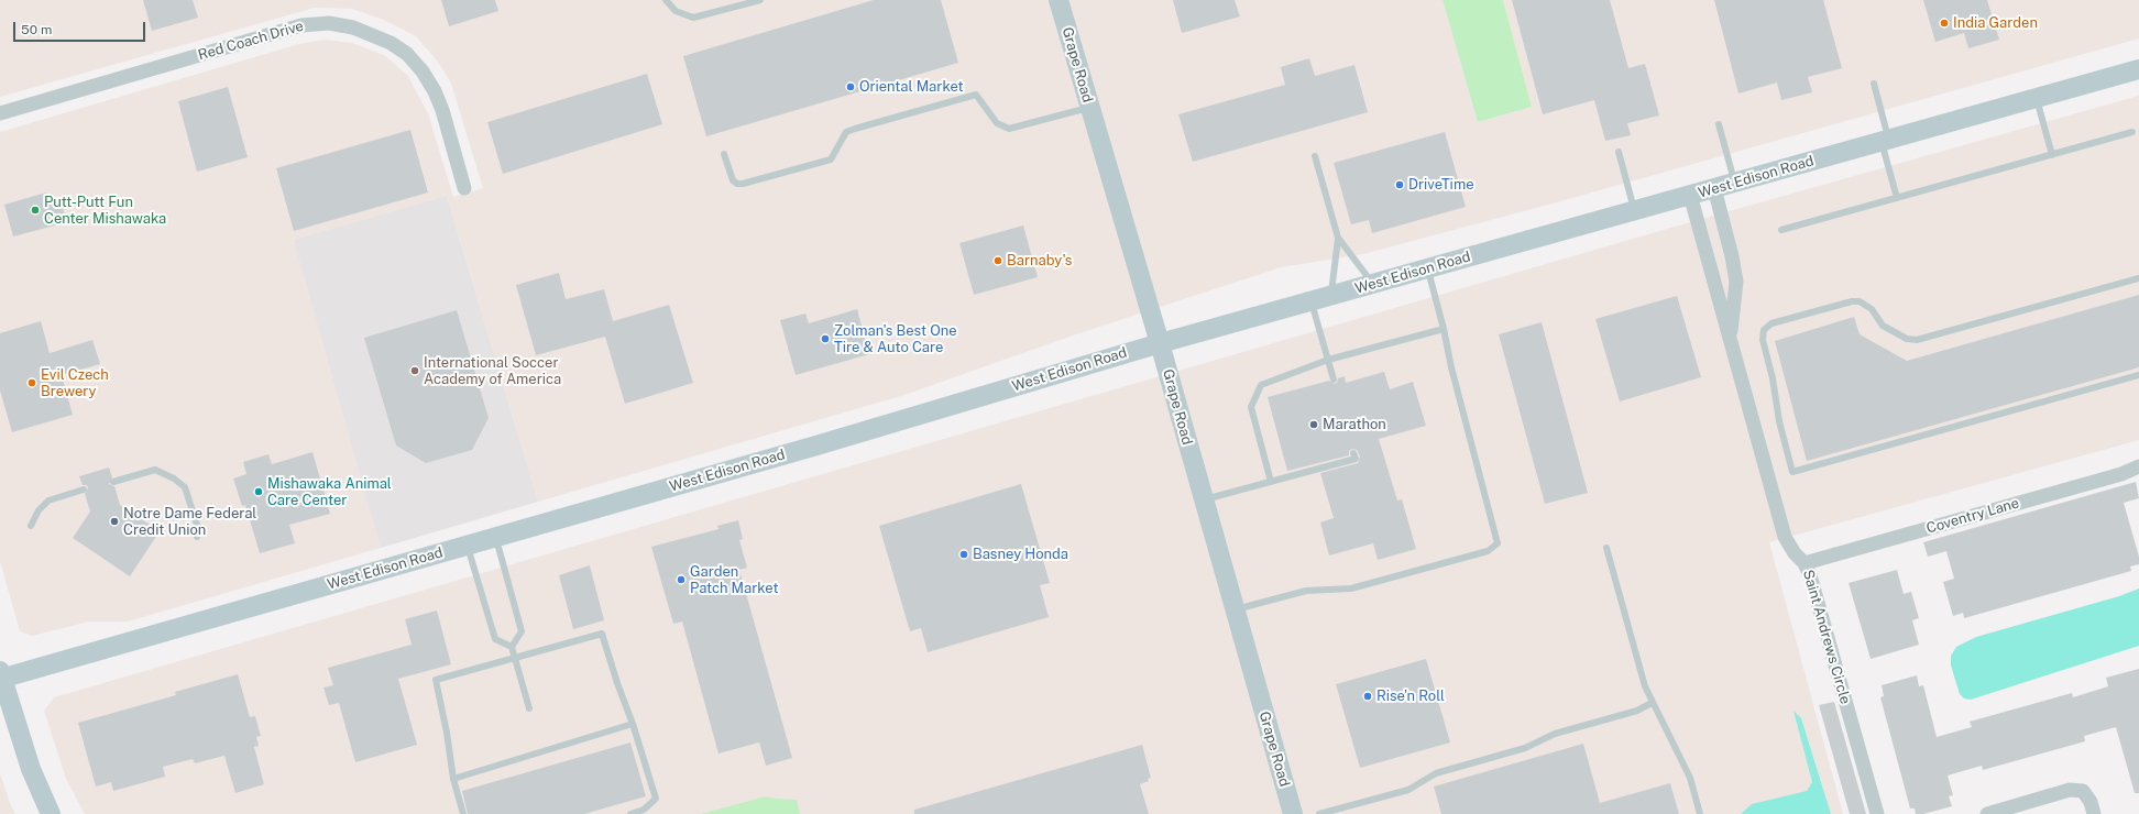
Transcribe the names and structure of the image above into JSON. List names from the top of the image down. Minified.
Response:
{"streets":{"main road":["Grape Road","West Edison Road"],"street":["Red Coach Drive","Coventry Lane","Saint Andrews Circle"]},"crossings":[["Grape Road","West Edison Road"],["West Edison Road","Saint Andrews Circle"],["Coventry Lane","Saint Andrews Circle"]],"places":["India Garden","Oriental Market","DriveTime","Putt-Putt Fun Center Mishawaka","Barnaby's","Zolman's Best One Tire & Auto Care","International Soccer Academy of America","Evil Czech Brewery","Marathon","Mishawaka Animal Care Center","Notre Dame Federal Credit Union","Basney Honda","Garden Patch Market","Rise'n Roll"],"scale_bar":"50 m"}
